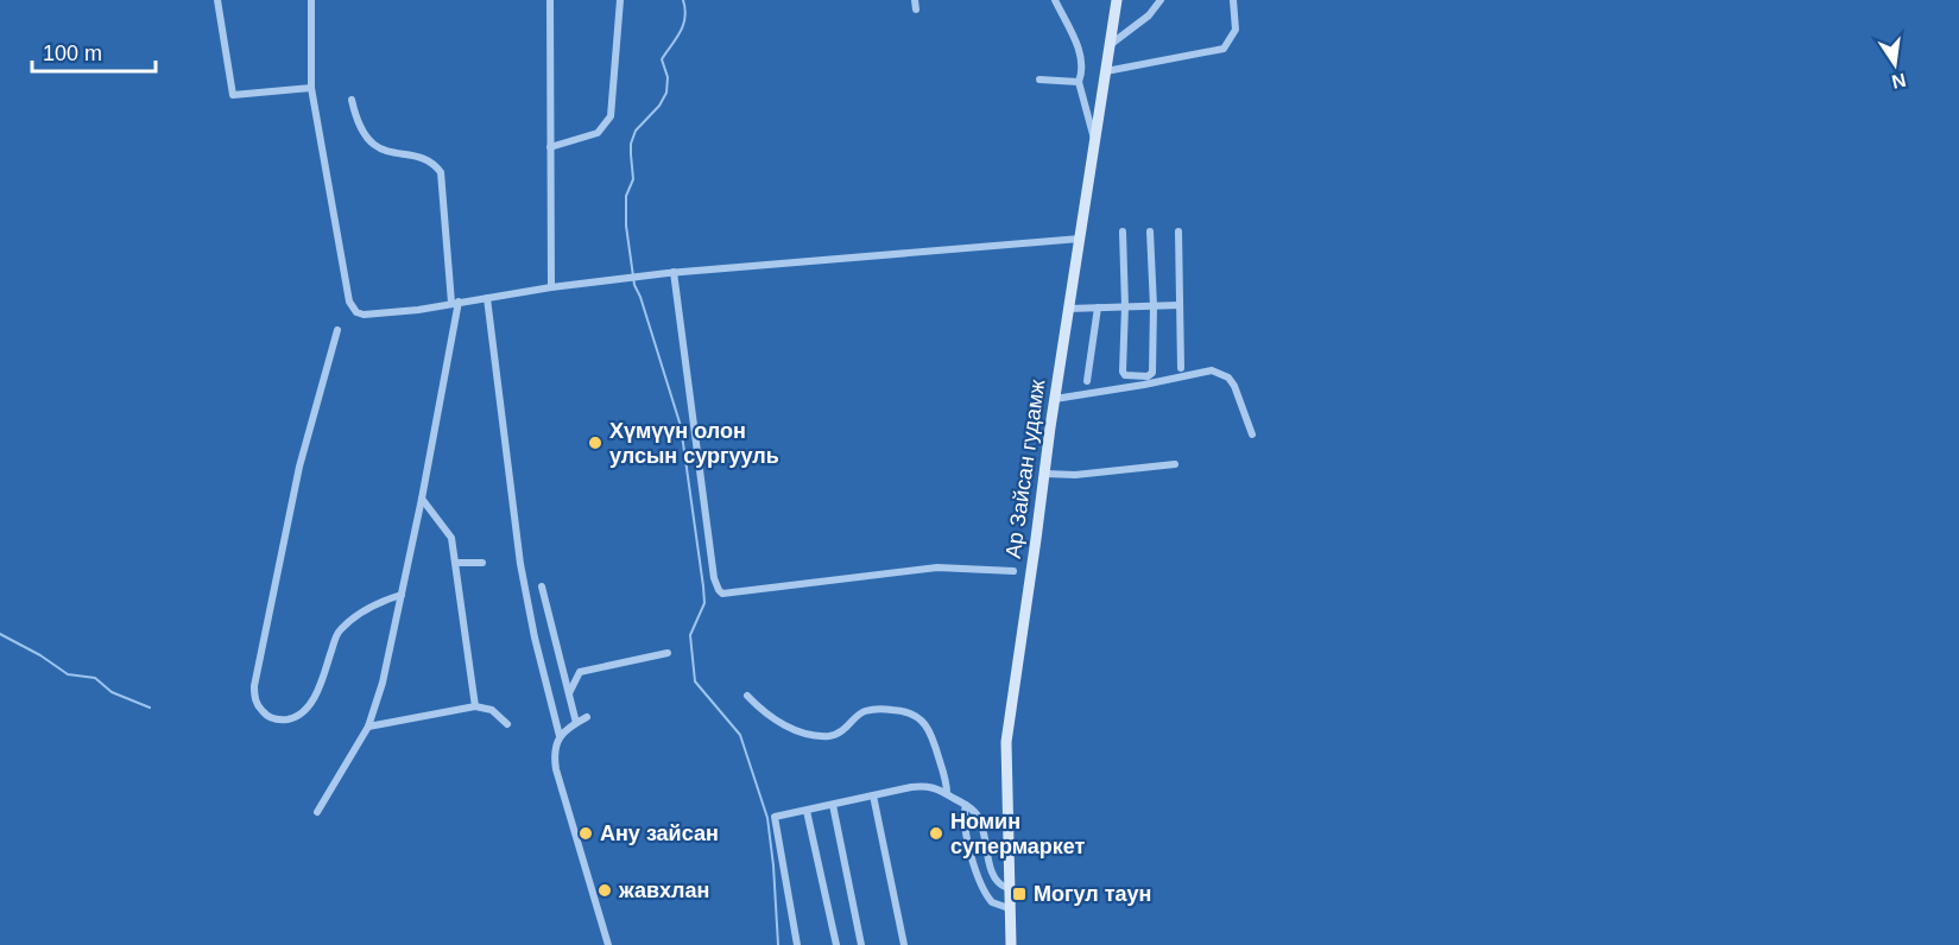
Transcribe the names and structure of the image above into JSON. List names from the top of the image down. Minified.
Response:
{"streets":{"street":["Ар Зайсан гудамж"]},"places":{"other":["Хүмүүн олон улсын сургууль","Ану зайсан","Номин супермаркет","жавхлан"],"transit":["Могул таун"]},"scale_bar":"100 m","north":"bottom"}
